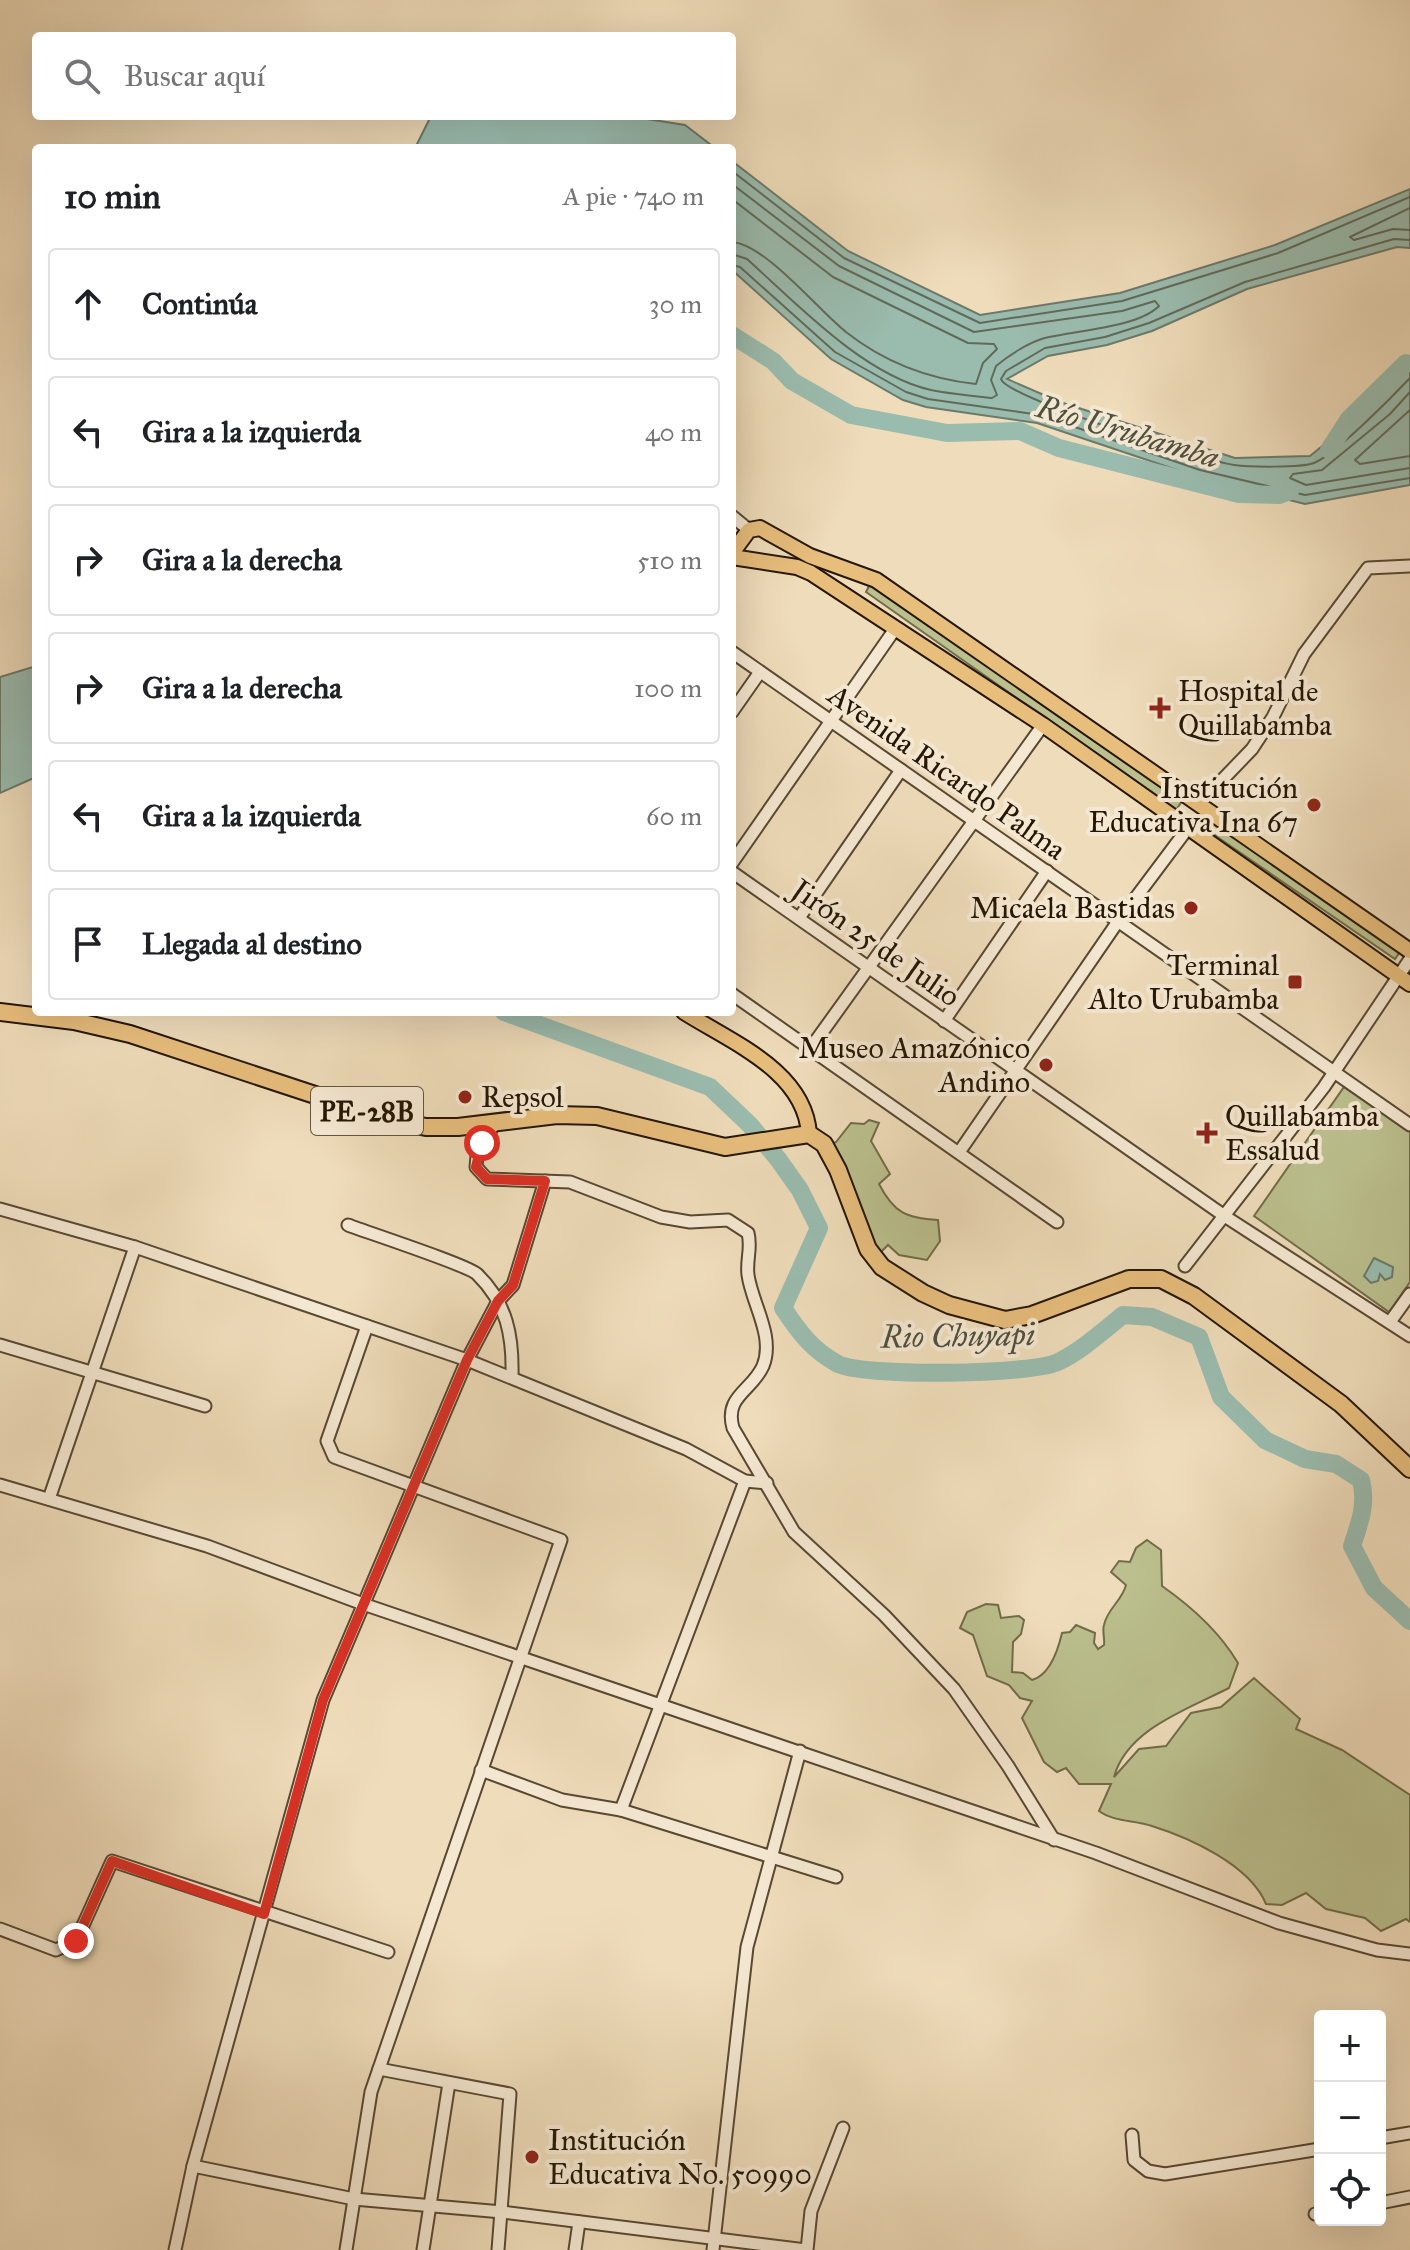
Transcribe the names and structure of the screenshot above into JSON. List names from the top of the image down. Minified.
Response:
{"streets":{"highway":["PE-28B"],"street":["Avenida Ricardo Palma","Jirón 25 de Julio"]},"water":["Río Urubamba","Rio Chuyapi"],"places":{"health":["Hospital de Quillabamba","Quillabamba Essalud"],"other":["Institución Educativa Ina 67","Micaela Bastidas","Museo Amazónico Andino","Repsol","Institución Educativa No. 50990"],"transit":["Terminal Alto Urubamba"]},"page":{"search":"Buscar aquí","heading":["10 min","A pie · 740 m"],"list":[["Continúa","30 m"],["Gira a la izquierda","40 m"],["Gira a la derecha","510 m"],["Gira a la derecha","100 m"],["Gira a la izquierda","60 m"],"Llegada al destino"],"map_buttons":["+","−"]}}
